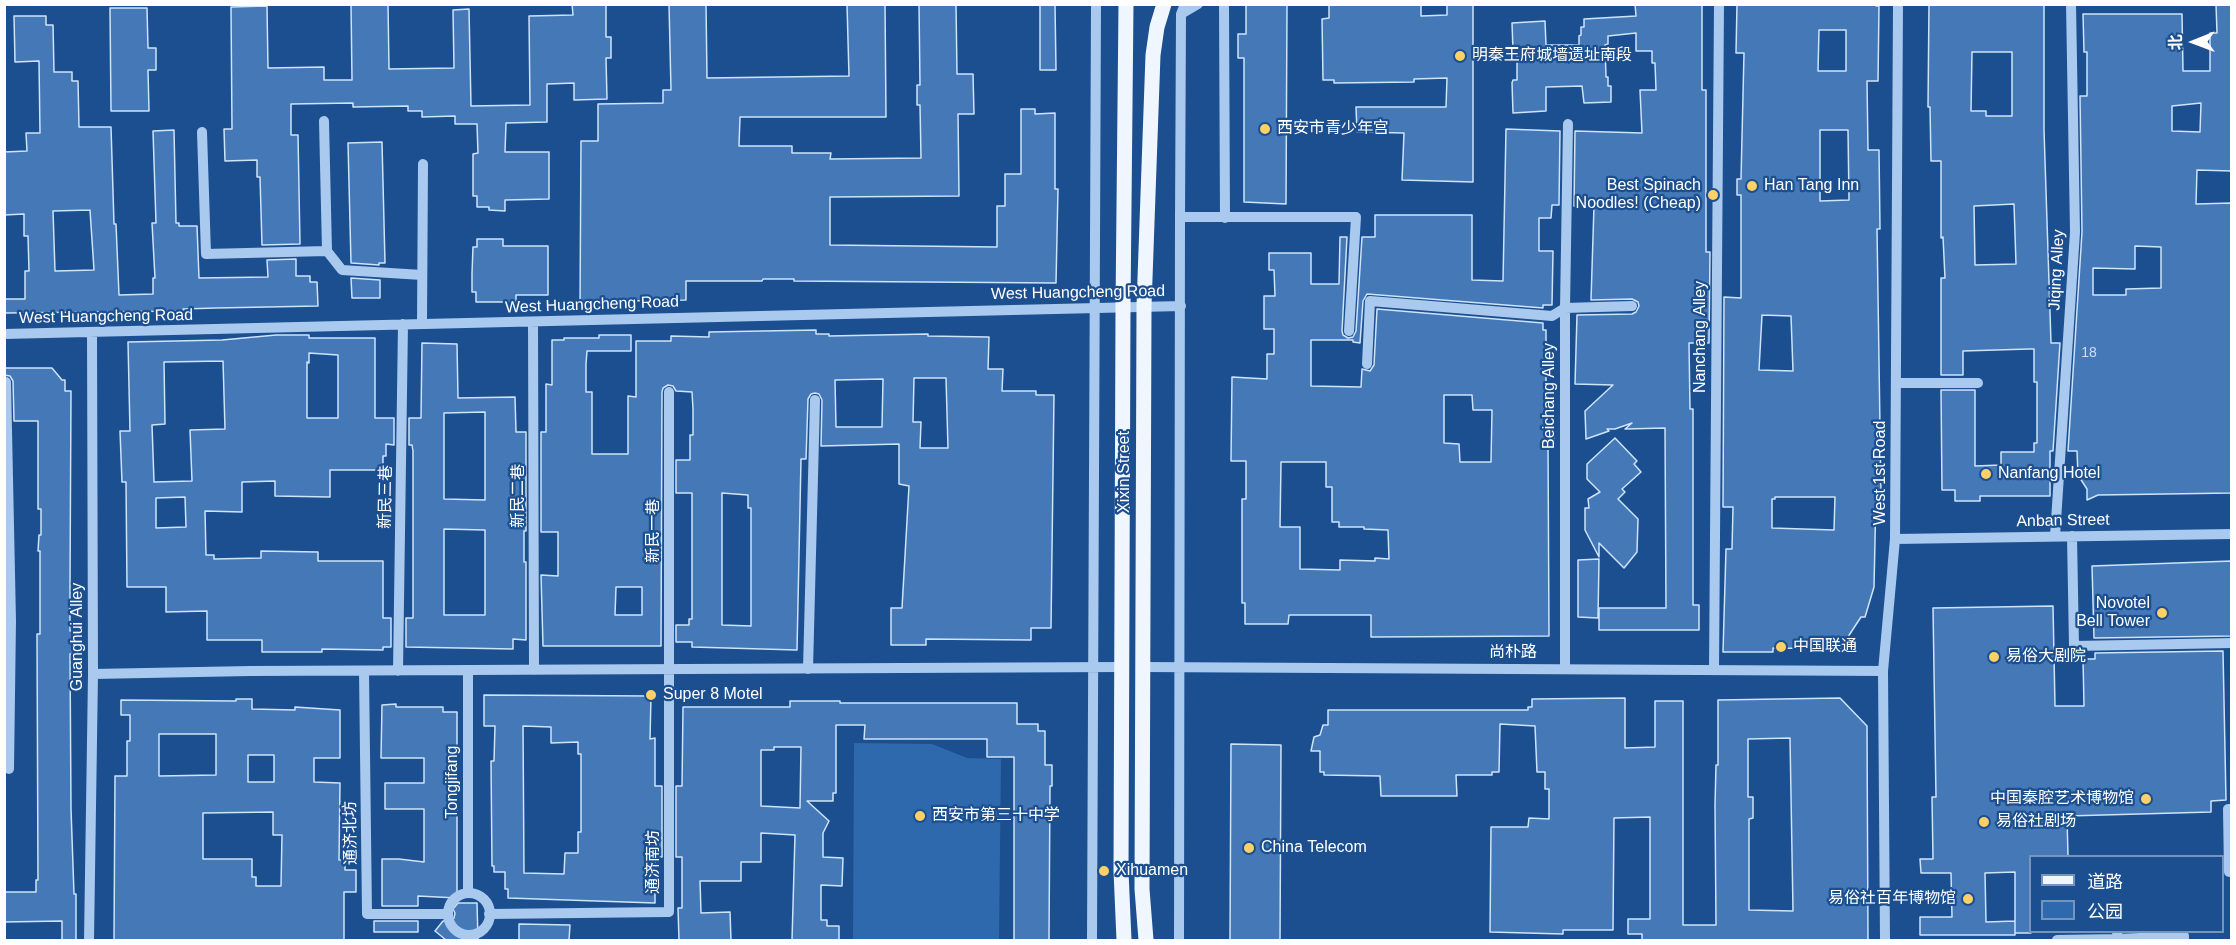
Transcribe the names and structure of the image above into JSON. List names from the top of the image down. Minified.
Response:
{"streets":{"main road":["Xixin Street"],"street":["Jiqing Alley","West Huangcheng Road","Nanchang Alley","Beichang Alley","West 1st Road","新民二巷","新民三巷","Anban Street","新民一巷","Guanghui Alley","尚朴路","Tongjifang","通济北坊","通济南坊"]},"crossings":[["Jiqing Alley","Anban Street"],["West Huangcheng Road","Xixin Street"],["West Huangcheng Road","新民二巷"],["West Huangcheng Road","新民三巷"],["West Huangcheng Road","Guanghui Alley"],["Nanchang Alley","尚朴路"],["Beichang Alley","尚朴路"],["Xixin Street","尚朴路"],["West 1st Road","Anban Street"],["West 1st Road","尚朴路"],["新民一巷","通济南坊"],["Tongjifang","通济北坊"],["Tongjifang","通济南坊"],["通济北坊","通济南坊"]],"places":["明秦王府城墙遗址南段","西安市青少年宫","Han Tang Inn","Best Spinach Noodles! (Cheap)","Nanfang Hotel","Novotel Bell Tower","中国联通","易俗大剧院","Super 8 Motel","中国秦腔艺术博物馆","西安市第三十中学","易俗社剧场","China Telecom","Xihuamen","易俗社百年博物馆"],"house_numbers":["18"],"legend":["道路","公园"],"north":"left"}
